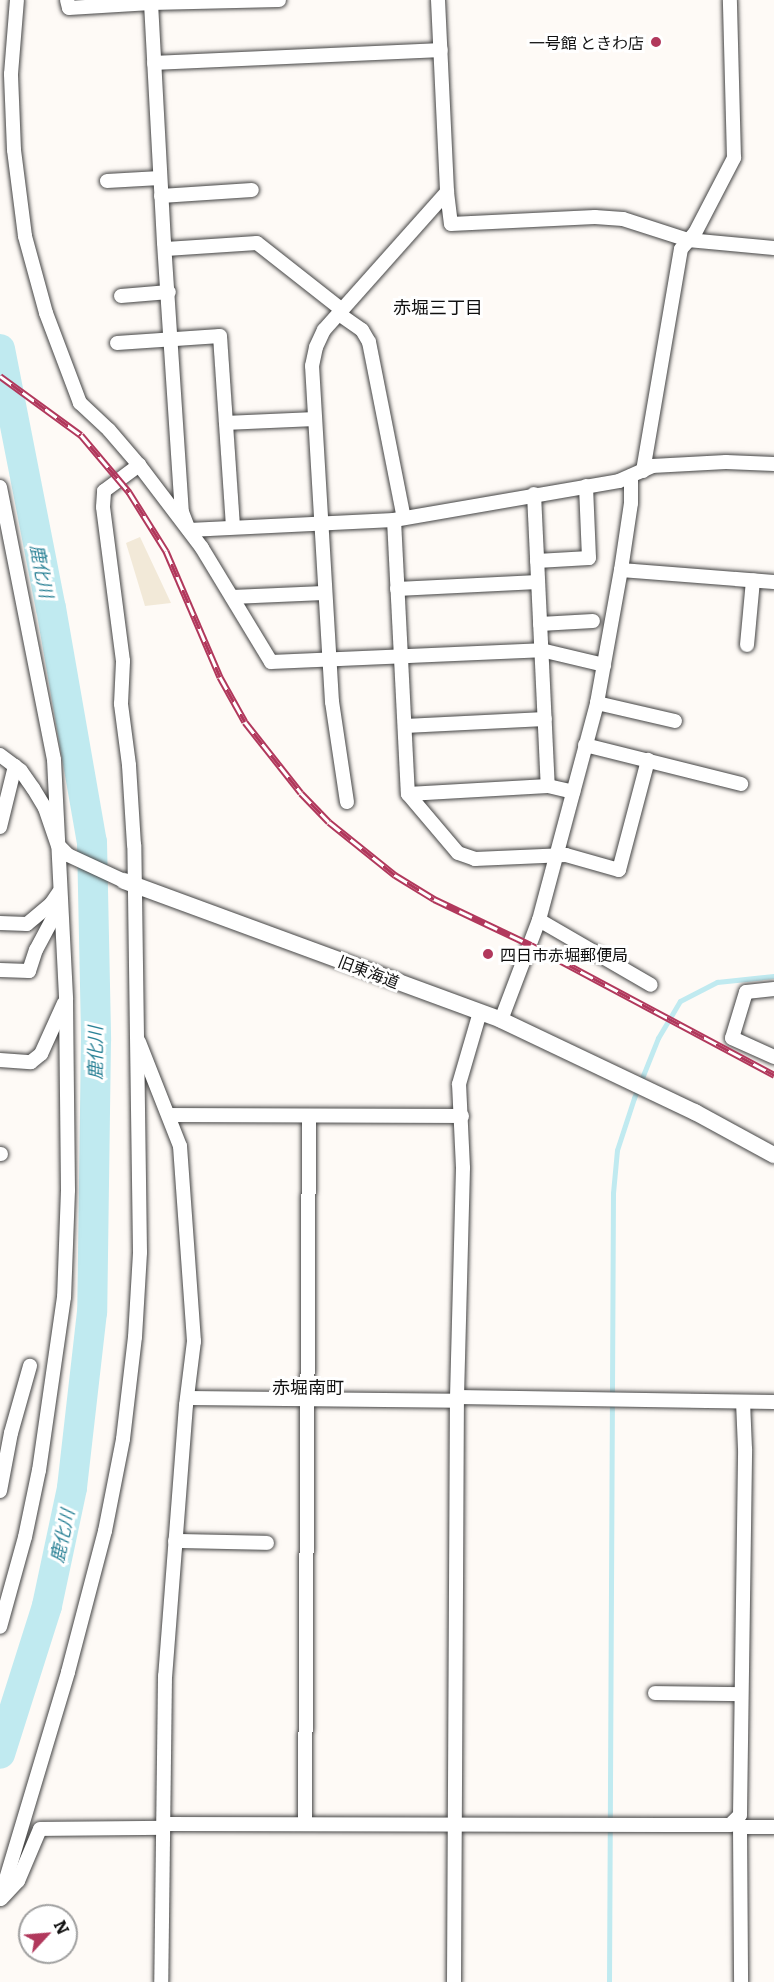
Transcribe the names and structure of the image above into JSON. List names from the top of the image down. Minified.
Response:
{"streets":{"street":["旧東海道"]},"districts":["赤堀三丁目","赤堀南町"],"water":["鹿化川"],"places":["一号館 ときわ店","四日市赤堀郵便局"],"north":"top right"}
